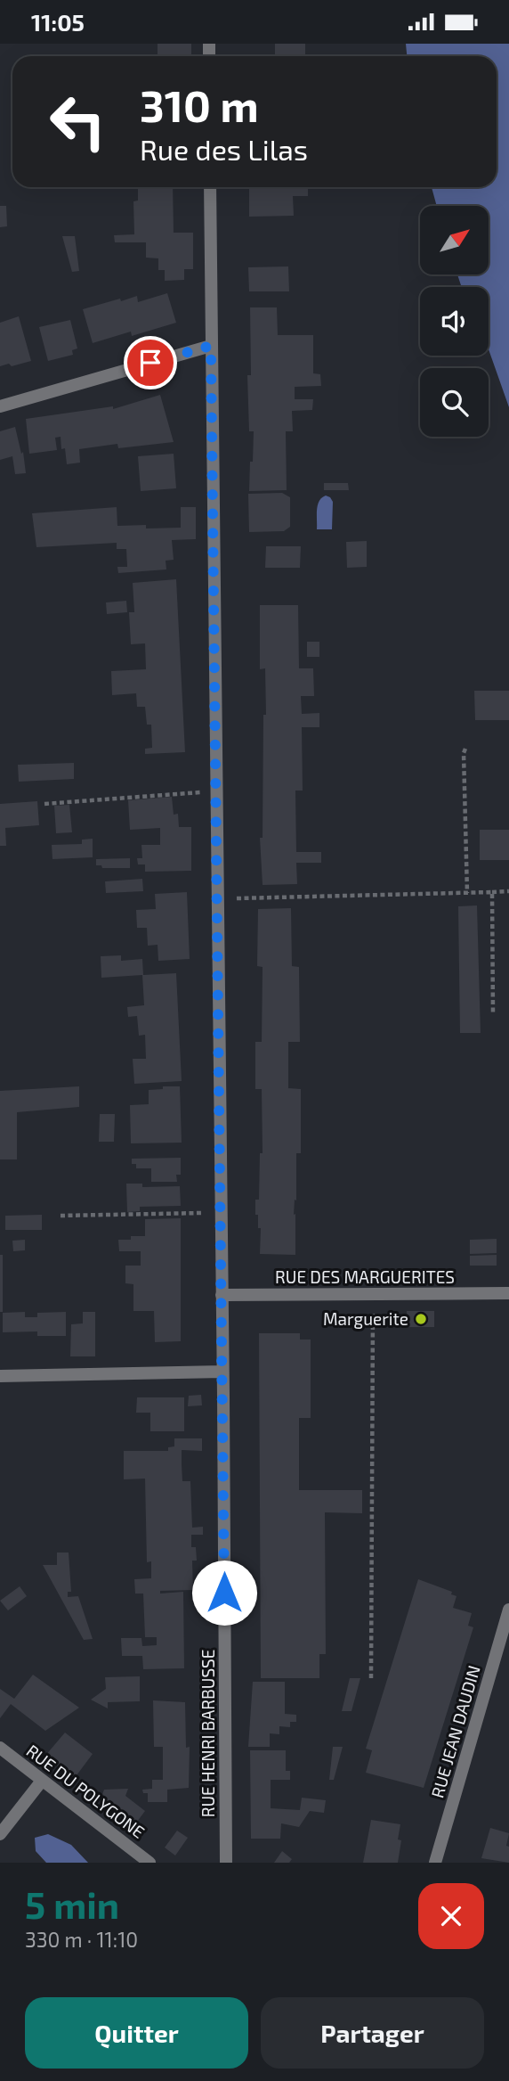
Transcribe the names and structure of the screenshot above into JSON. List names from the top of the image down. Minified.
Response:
{"streets":{"street":["RUE DES MARGUERITES","RUE JEAN DAUDIN","RUE HENRI BARBUSSE","RUE DU POLYGONE"]},"crossings":[["RUE DES MARGUERITES","RUE HENRI BARBUSSE"]],"places":["Marguerite"],"north":"top right","page":{"status":"11:05","turn":["310 m","Rue des Lilas"],"heading":["5 min","330 m · 11:10"],"buttons":["Quitter","Partager"]}}
